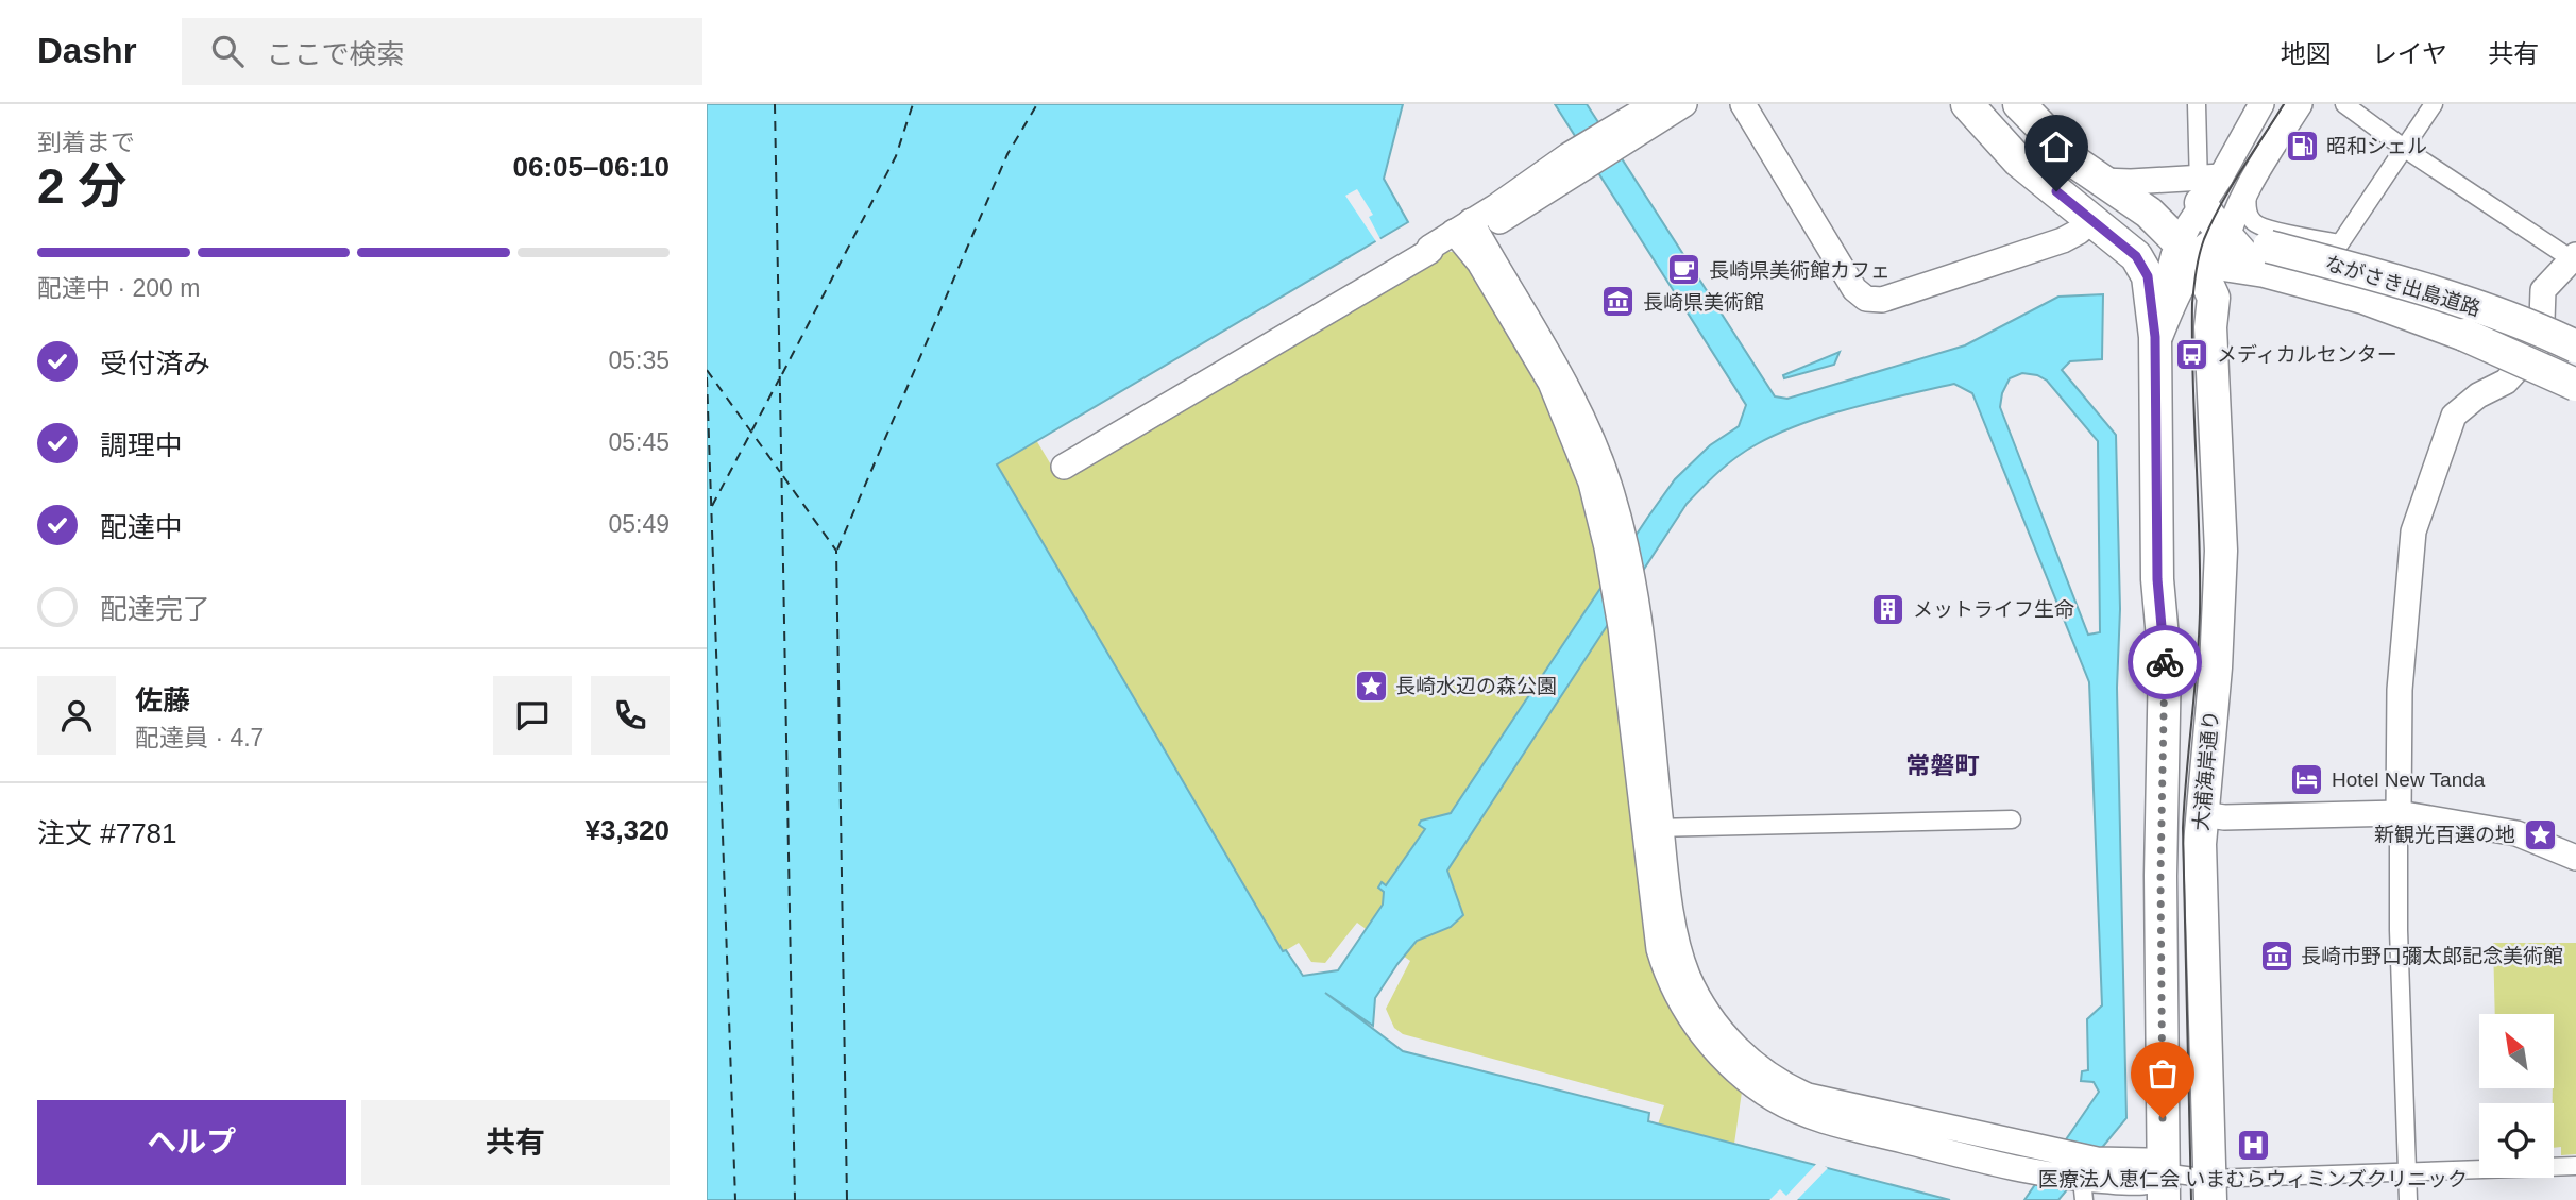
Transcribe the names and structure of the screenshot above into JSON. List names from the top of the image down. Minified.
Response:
{"streets":{"highway":["ながさき出島道路","大浦海岸通り"]},"crossings":[["ながさき出島道路","大浦海岸通り"]],"districts":["常磐町"],"places":{"fuel station":["昭和シェル"],"cafe":["長崎県美術館カフェ"],"museum":["長崎県美術館","長崎市野口彌太郎記念美術館"],"bus stop":["メディカルセンター"],"building":["メットライフ生命"],"place":["長崎水辺の森公園","新観光百選の地"],"hotel":["Hotel New Tanda"],"hospital":["医療法人恵仁会 いまむらウィミンズクリニック"]},"north":"top left","page":{"header":"Dashr","search":"ここで検索","nav":["地図","レイヤ","共有"],"heading":["2 分","到着まで","06:05–06:10"],"panel":["佐藤","配達員 · 4.7","注文 #7781","¥3,320"],"bar":"配達中 · 200 m","list":[["受付済み","05:35"],["調理中","05:45"],["配達中","05:49"],"配達完了"],"buttons":["ヘルプ","共有"]}}
